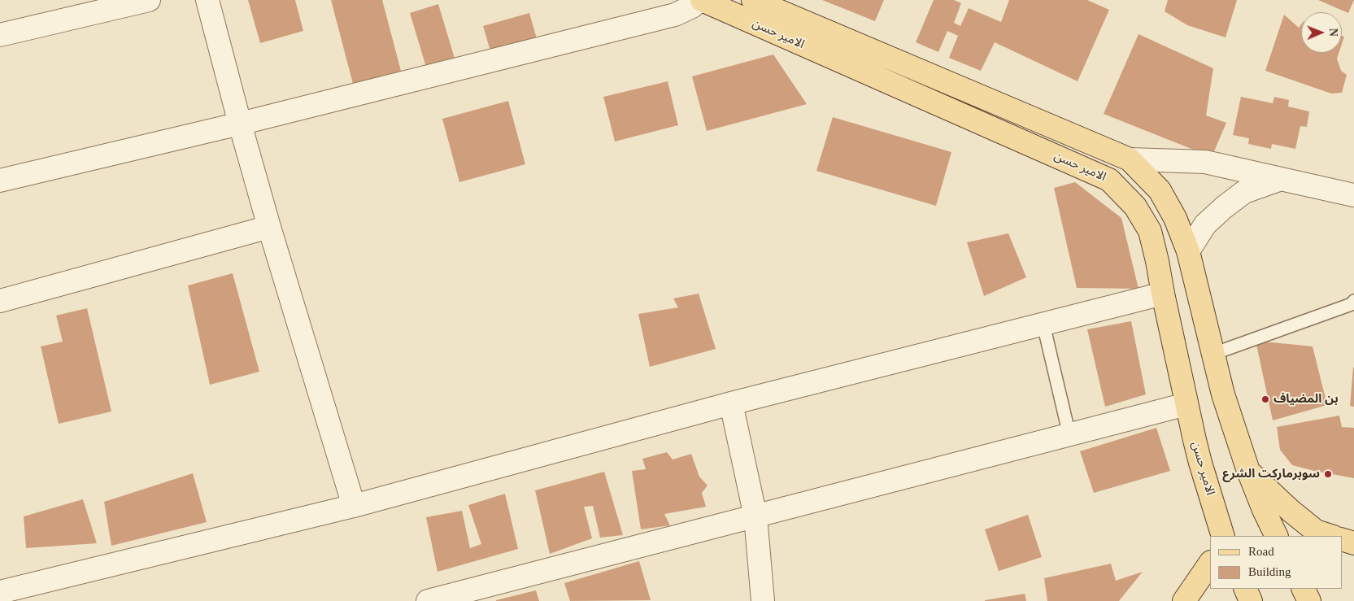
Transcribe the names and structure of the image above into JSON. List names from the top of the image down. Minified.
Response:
{"streets":{"main road":["الامير حسن"]},"places":["بن المضياف","سوبرماركت الشرع"],"legend":["Road","Building"],"north":"right"}
